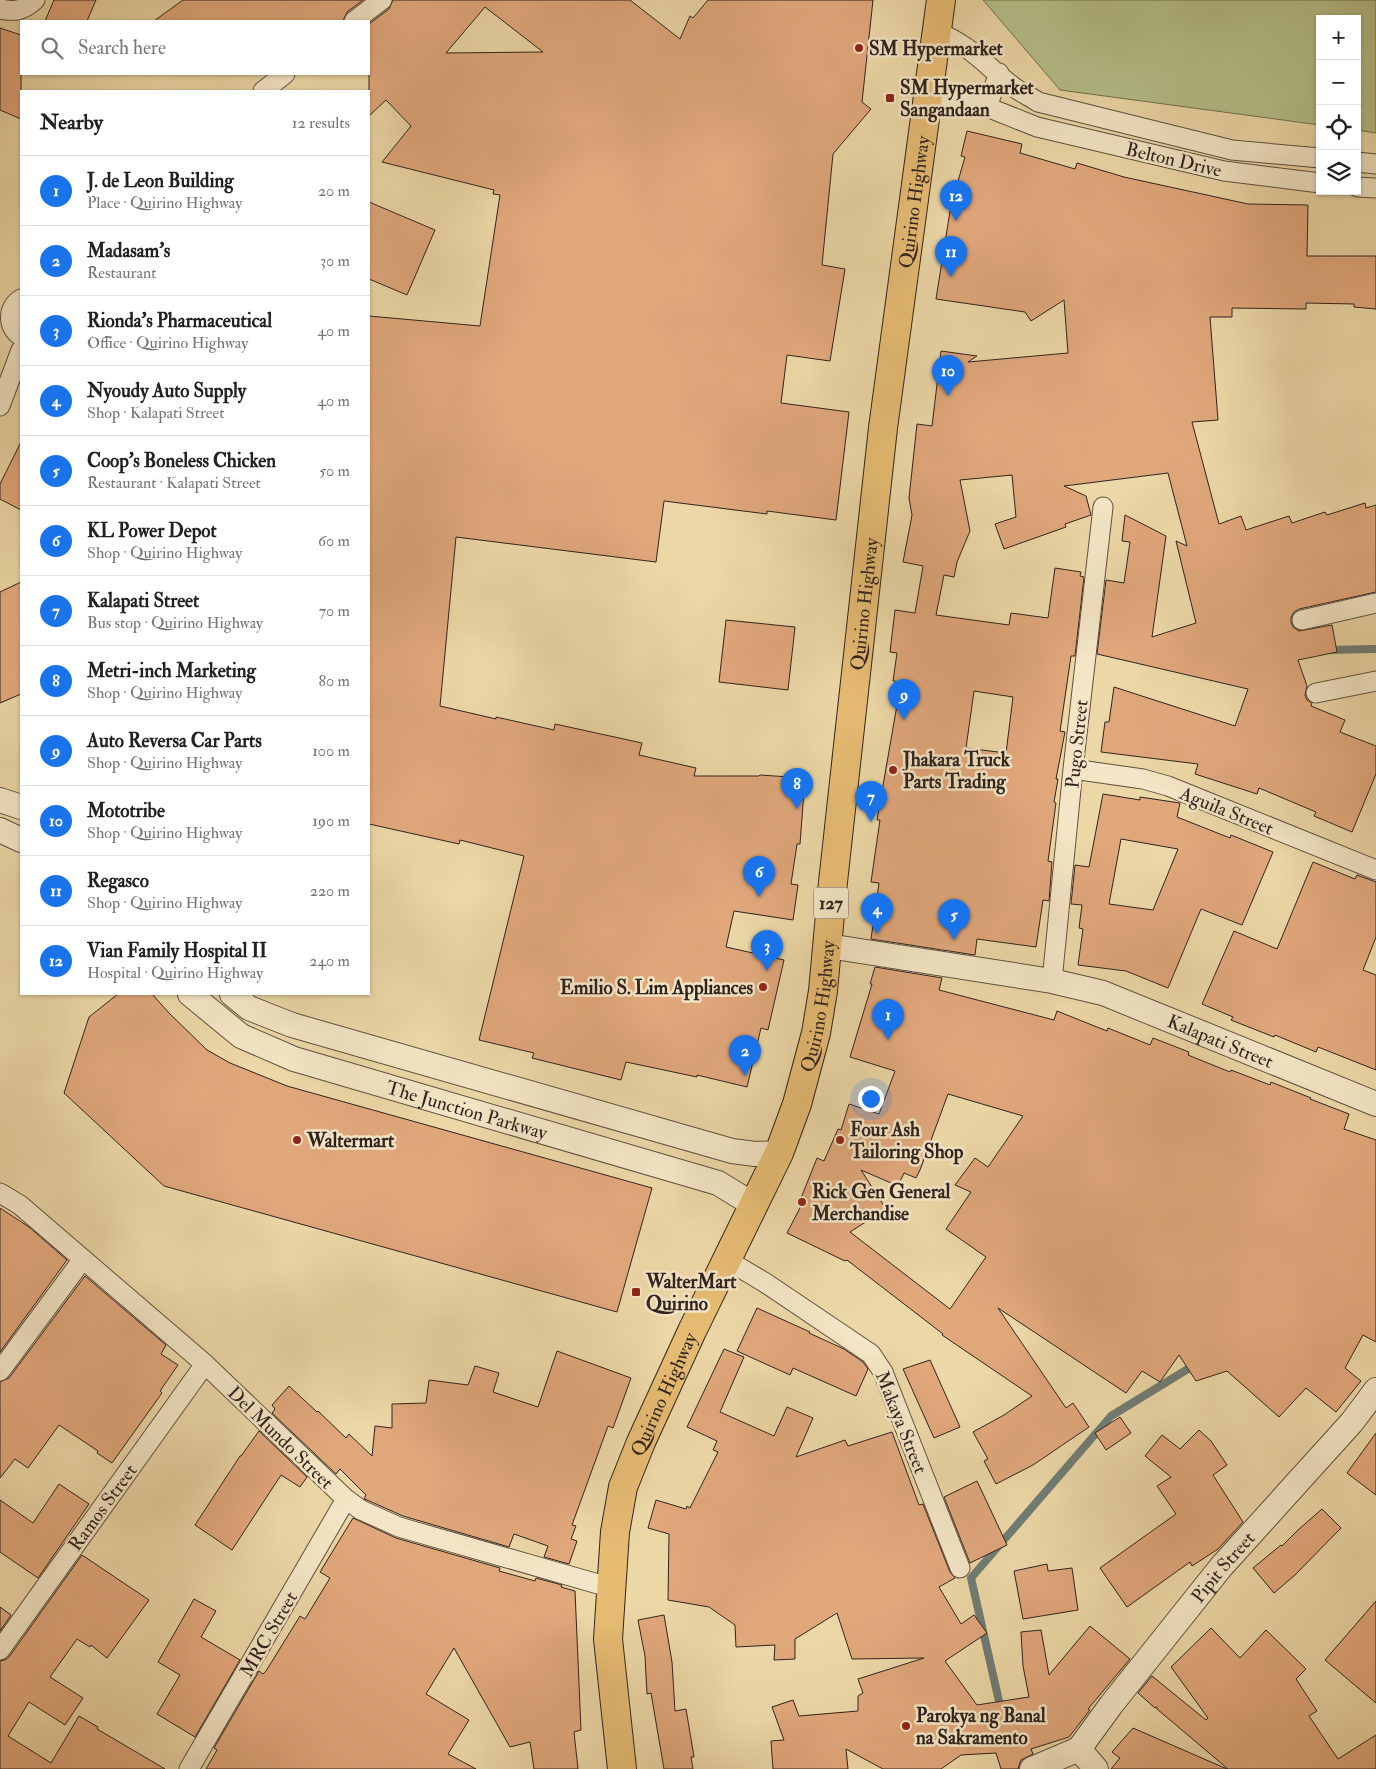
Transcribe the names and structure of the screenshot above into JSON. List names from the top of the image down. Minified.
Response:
{"streets":{"main road":["Quirino Highway","127"],"street":["Belton Drive","Pugo Street","Aguila Street","Kalapati Street","The Junction Parkway","Makaya Street","Del Mundo Street","Ramos Street","Pipit Street","MRC Street"]},"crossings":[["Belton Drive","Quirino Highway"],["Quirino Highway","Kalapati Street"],["Quirino Highway","The Junction Parkway"],["Quirino Highway","Makaya Street"],["Quirino Highway","Del Mundo Street"],["Pugo Street","Aguila Street"],["Pugo Street","Kalapati Street"],["Del Mundo Street","Ramos Street"],["Del Mundo Street","MRC Street"]],"places":{"other":["SM Hypermarket","Jhakara Truck Parts Trading","Emilio S. Lim Appliances","Waltermart","Four Ash Tailoring Shop","Rick Gen General Merchandise","Parokya ng Banal na Sakramento"],"transit":["SM Hypermarket Sangandaan","WalterMart Quirino"]},"page":{"map_buttons":["+","−"],"search":"Search here","heading":["Nearby","12 results"],"list":[{"mark":"1","name":"J. de Leon Building","note":"Place · Quirino Highway","value":"20 m"},{"mark":"2","name":"Madasam's","note":"Restaurant","value":"30 m"},{"mark":"3","name":"Rionda's Pharmaceutical","note":"Office · Quirino Highway","value":"40 m"},{"mark":"4","name":"Nyoudy Auto Supply","note":"Shop · Kalapati Street","value":"40 m"},{"mark":"5","name":"Coop's Boneless Chicken","note":"Restaurant · Kalapati Street","value":"50 m"},{"mark":"6","name":"KL Power Depot","note":"Shop · Quirino Highway","value":"60 m"},{"mark":"7","name":"Kalapati Street","note":"Bus stop · Quirino Highway","value":"70 m"},{"mark":"8","name":"Metri-inch Marketing","note":"Shop · Quirino Highway","value":"80 m"},{"mark":"9","name":"Auto Reversa Car Parts","note":"Shop · Quirino Highway","value":"100 m"},{"mark":"10","name":"Mototribe","note":"Shop · Quirino Highway","value":"190 m"},{"mark":"11","name":"Regasco","note":"Shop · Quirino Highway","value":"220 m"},{"mark":"12","name":"Vian Family Hospital II","note":"Hospital · Quirino Highway","value":"240 m"}],"pins":["12","11","10","9","8","7","6","4","5","3","1","2"]}}
